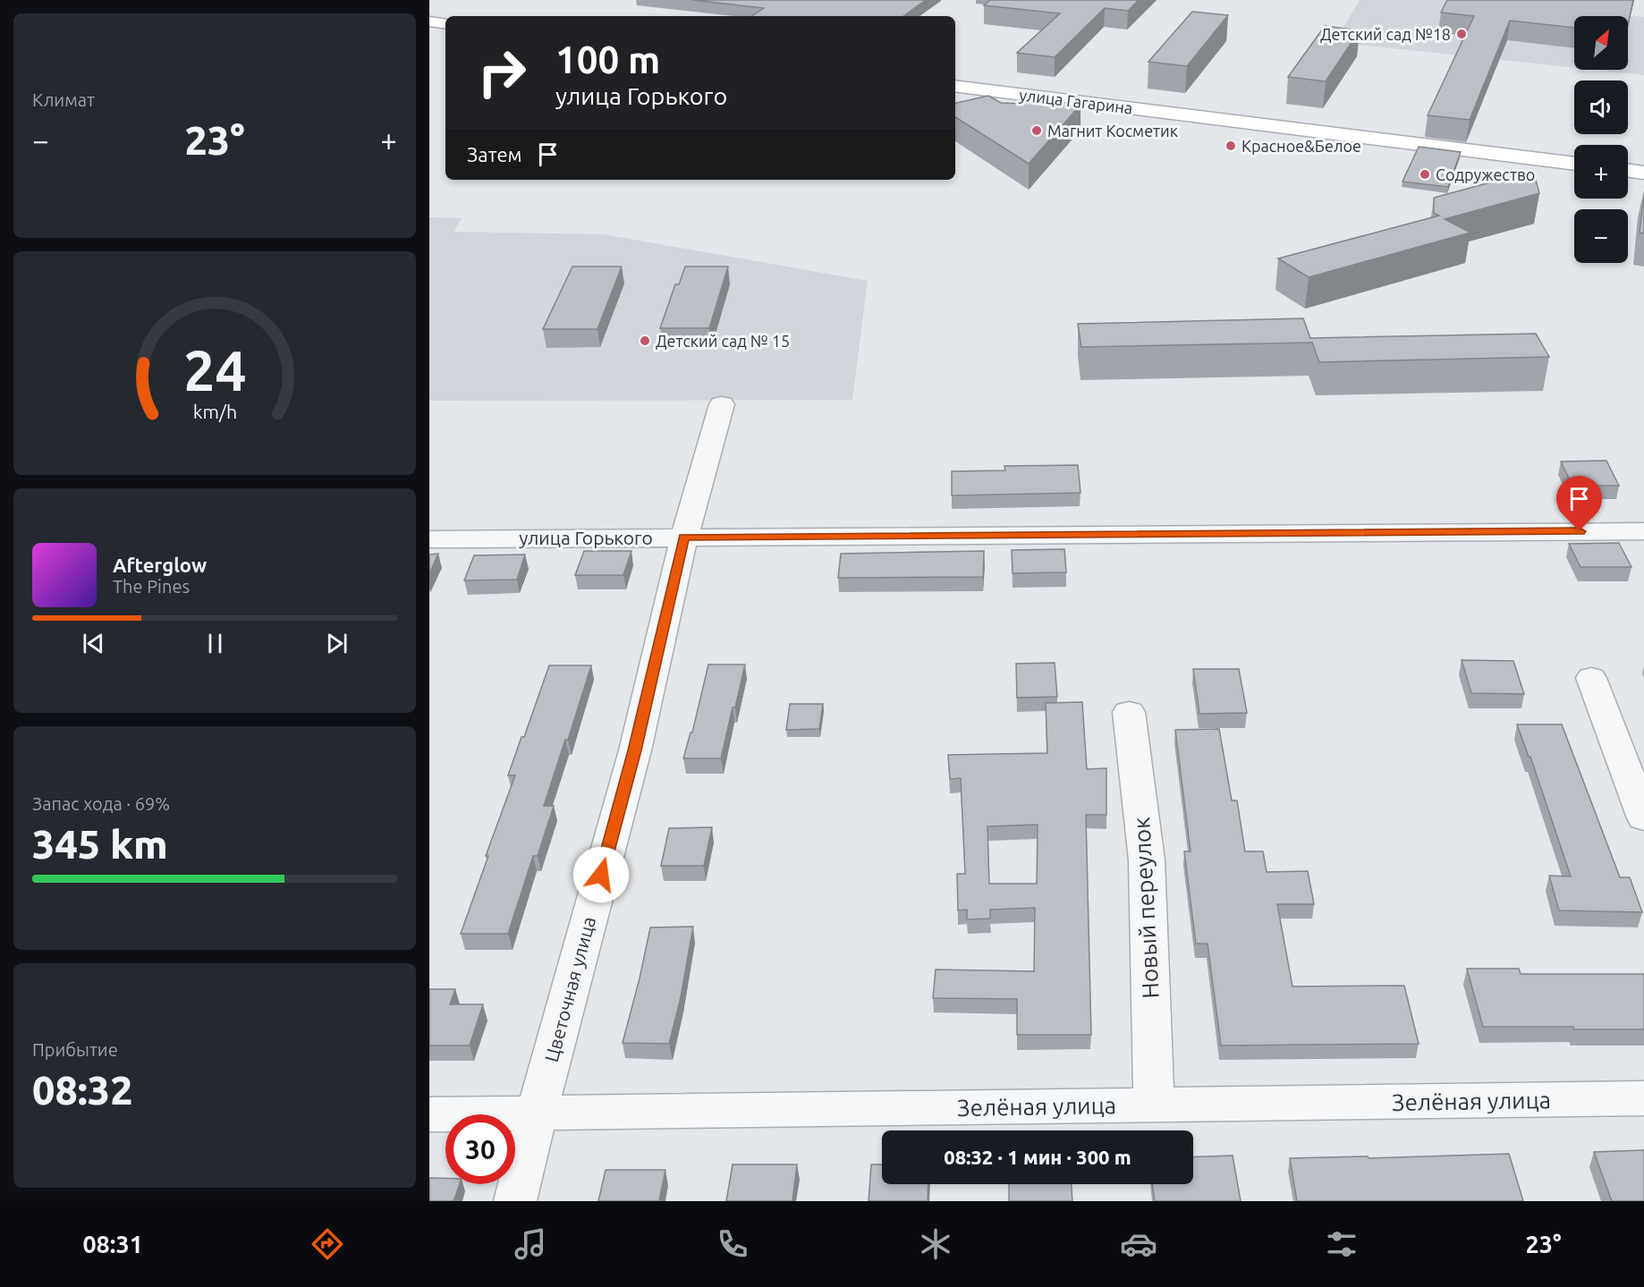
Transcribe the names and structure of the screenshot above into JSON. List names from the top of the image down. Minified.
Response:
{"streets":{"main road":["улица Гагарина"],"street":["улица Горького","Новый переулок","Цветочная улица","Зелёная улица"]},"crossings":[["улица Горького","Цветочная улица"],["Новый переулок","Зелёная улица"],["Цветочная улица","Зелёная улица"]],"places":["Детский сад №18","Магнит Косметик","Красное&Белое","Содружество","Детский сад № 15"],"north":"top right","page":{"tile":["Климат",["Запас хода · 69%","345 km"],["Прибытие","08:32"]],"map_buttons":["+","−"],"turn":["100 m","улица Горького"],"heat":["−","23°","+"],"then":"Затем","song":["Afterglow","The Pines"],"limit":"30","trip":"08:32 · 1 мин · 300 m","tabs":["08:31","23°"],"gauge":["24","km/h"]}}
